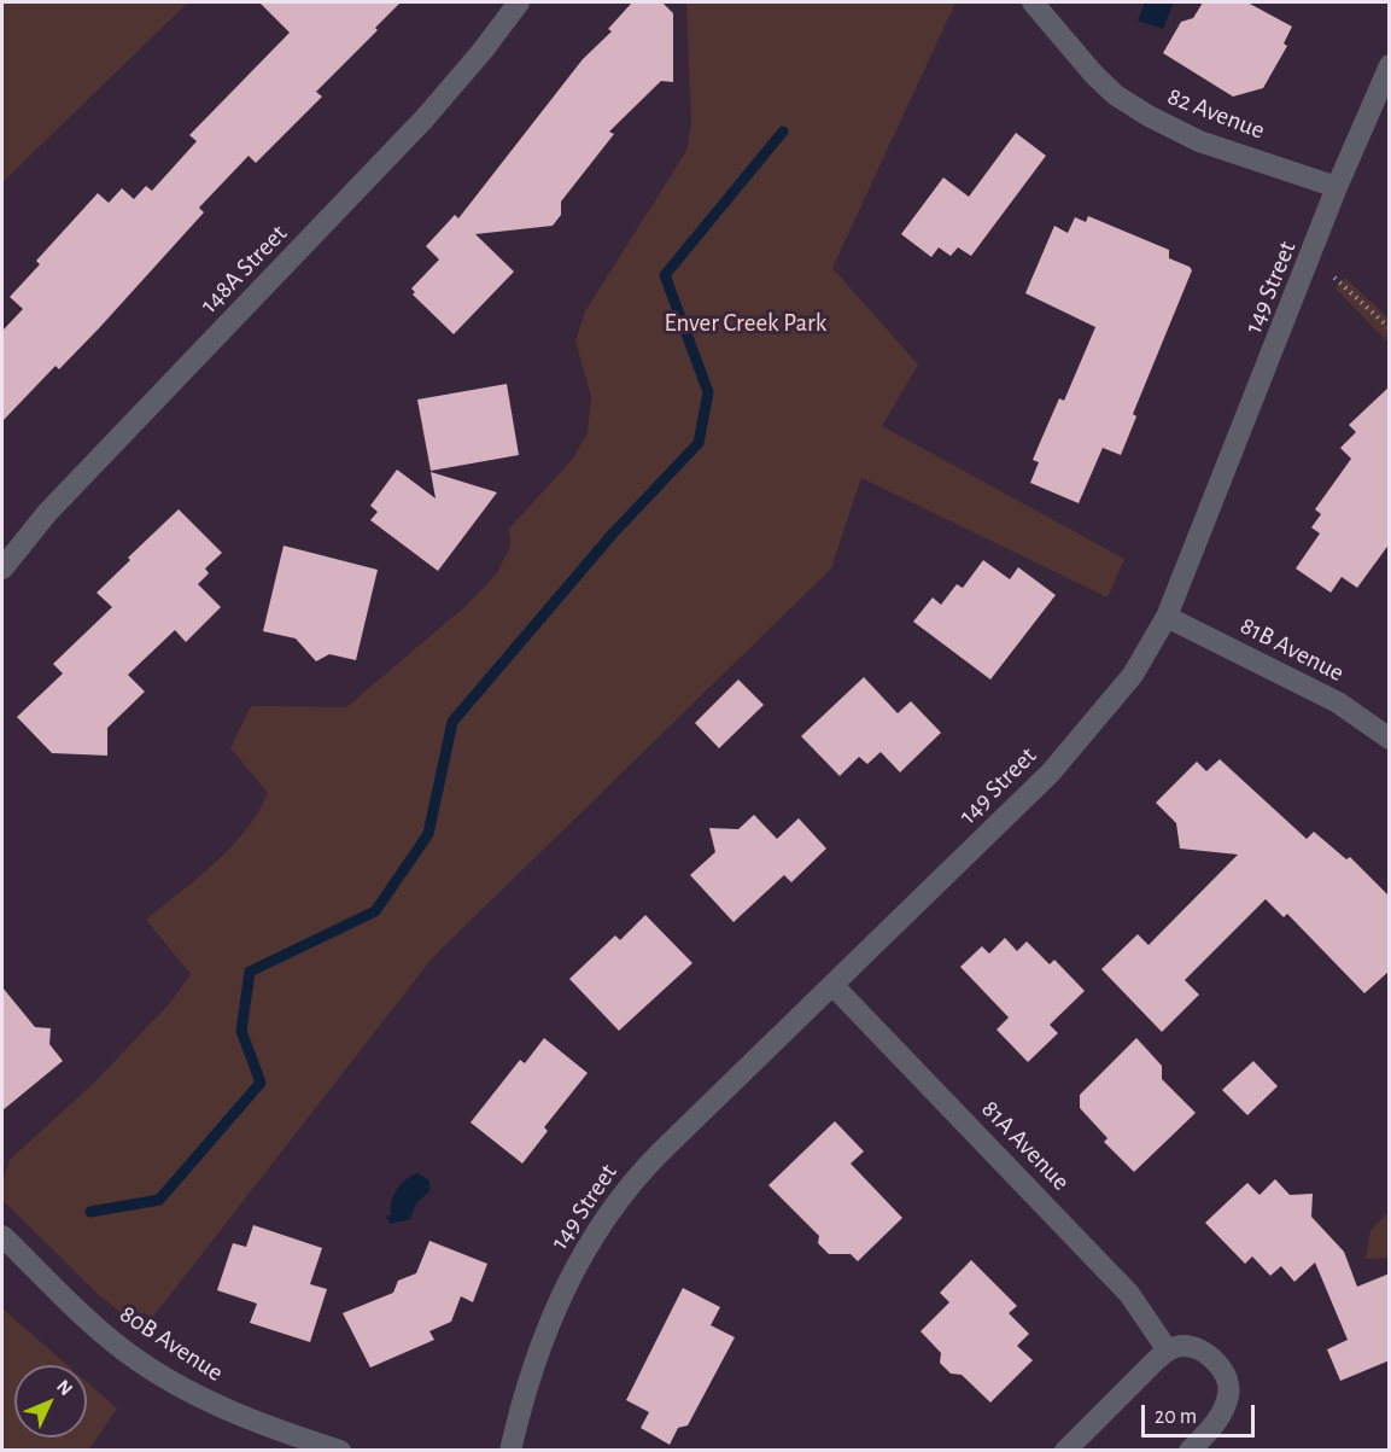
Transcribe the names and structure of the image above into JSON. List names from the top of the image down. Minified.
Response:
{"streets":{"street":["82 Avenue","148A Street","149 Street","81B Avenue","81A Avenue","80B Avenue"]},"crossings":[["82 Avenue","149 Street"],["149 Street","81B Avenue"],["149 Street","81A Avenue"]],"parks":["Enver Creek Park"],"scale_bar":"20 m","north":"top right"}
